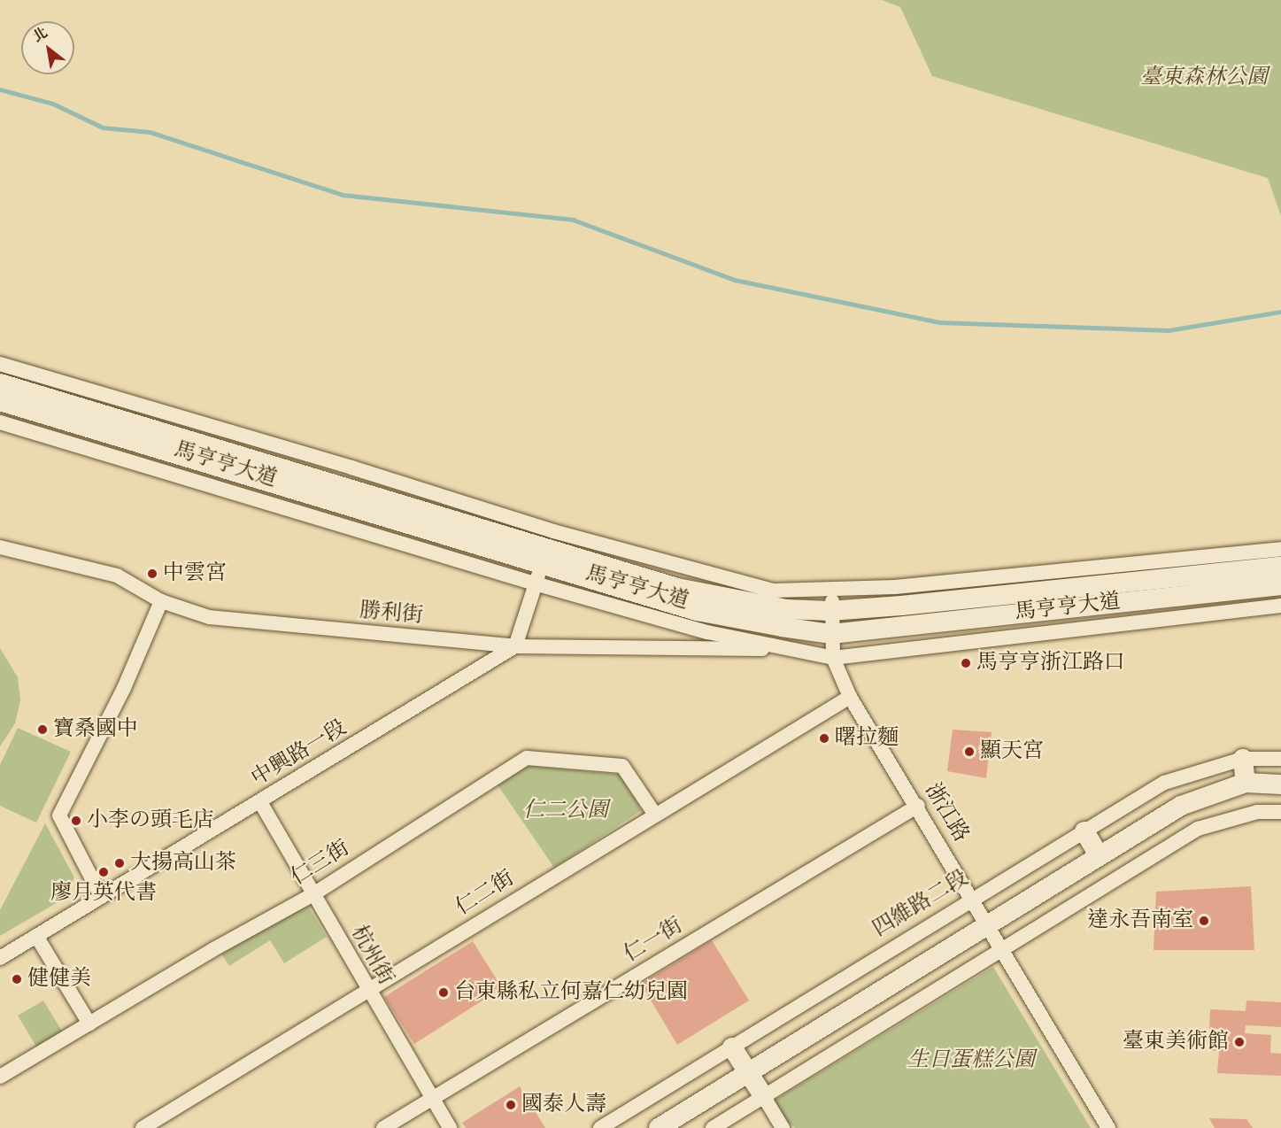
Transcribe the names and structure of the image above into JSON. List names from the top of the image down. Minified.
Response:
{"streets":{"street":["馬亨亨大道","勝利街","中興路一段","浙江路","仁三街","仁二街","四維路二段","仁一街","杭州街"]},"crossings":[["馬亨亨大道","勝利街"],["馬亨亨大道","浙江路"],["勝利街","中興路一段"],["中興路一段","杭州街"],["浙江路","仁二街"],["浙江路","四維路二段"],["浙江路","仁一街"],["仁三街","仁二街"],["仁三街","杭州街"],["仁二街","杭州街"],["仁一街","杭州街"]],"parks":["臺東森林公園","仁二公園","生日蛋糕公園"],"places":["中雲宮","馬亨亨浙江路口","寶桑國中","曙拉麵","顯天宮","小李の頭毛店","大揚高山茶","廖月英代書","達永吾南室","健健美","台東縣私立何嘉仁幼兒園","臺東美術館","國泰人壽"],"north":"top left"}
